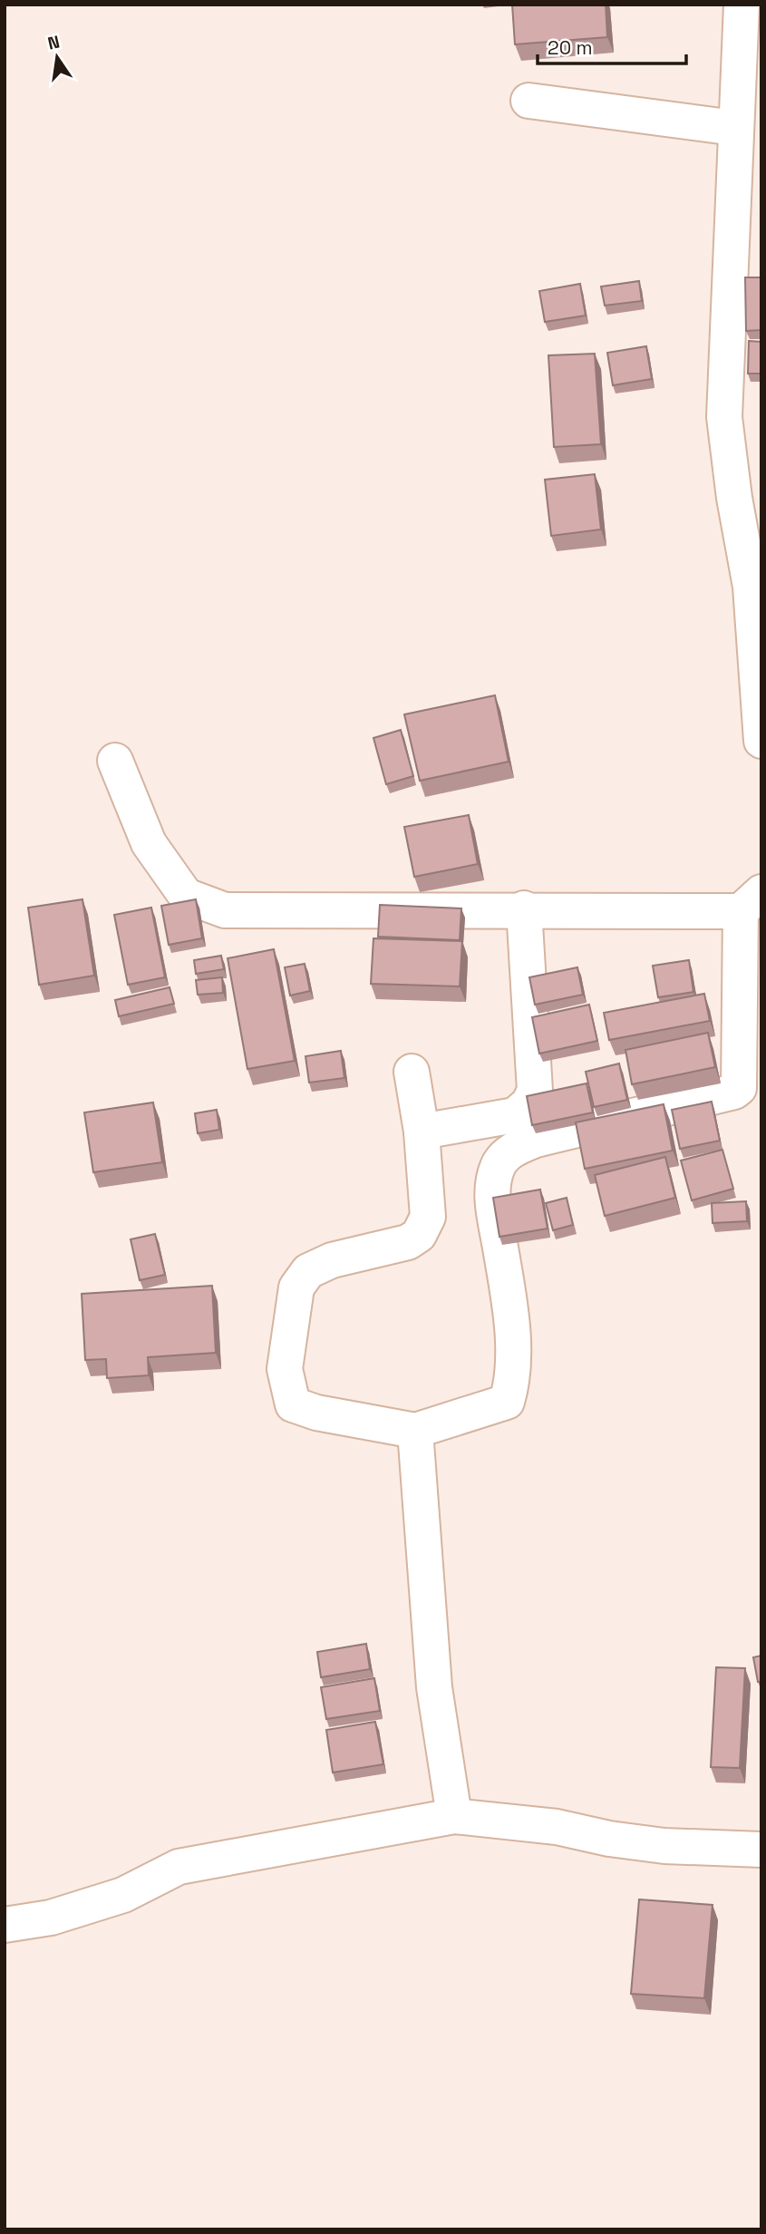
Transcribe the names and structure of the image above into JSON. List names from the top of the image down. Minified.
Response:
{"scale_bar":"20 m","north":"top"}
